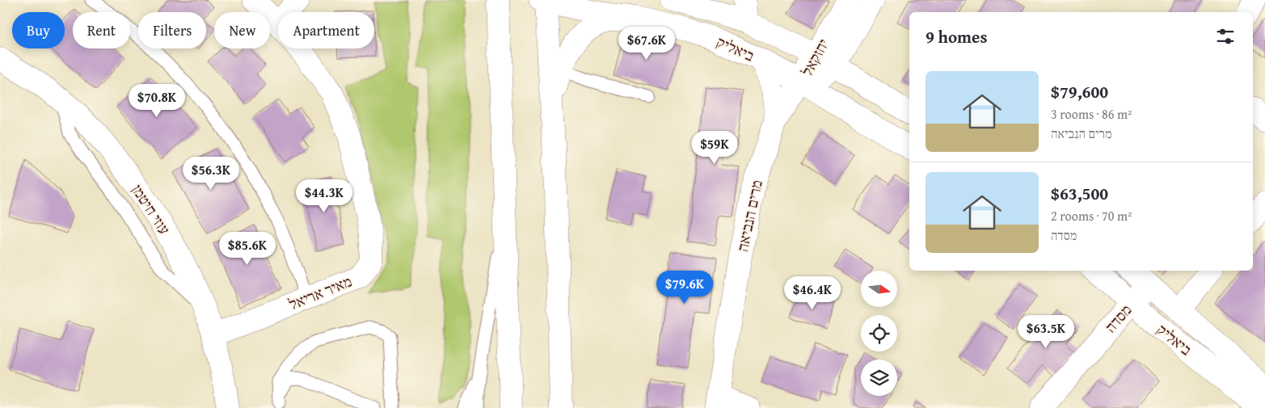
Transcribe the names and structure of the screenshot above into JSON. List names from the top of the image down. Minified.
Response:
{"streets":{"main road":["ביאליק","יחזקאל","עוזי חיטמן","מרים הנביאה","מאיר אריאל","מסדה"]},"crossings":[["ביאליק","יחזקאל"],["ביאליק","מרים הנביאה"],["ביאליק","מסדה"],["יחזקאל","מרים הנביאה"],["עוזי חיטמן","מאיר אריאל"]],"north":"right","page":{"chip":["Buy","Rent","Filters","New","Apartment"],"heading":"9 homes","price":["$67.6K","$70.8K","$59K","$56.3K","$44.3K","$85.6K","$79.6K","$46.4K","$63.5K"],"list":[{"name":"$79,600","note":"3 rooms · 86 m² · מרים הנביאה"},{"name":"$63,500","note":"2 rooms · 70 m² · מסדה"}]}}
